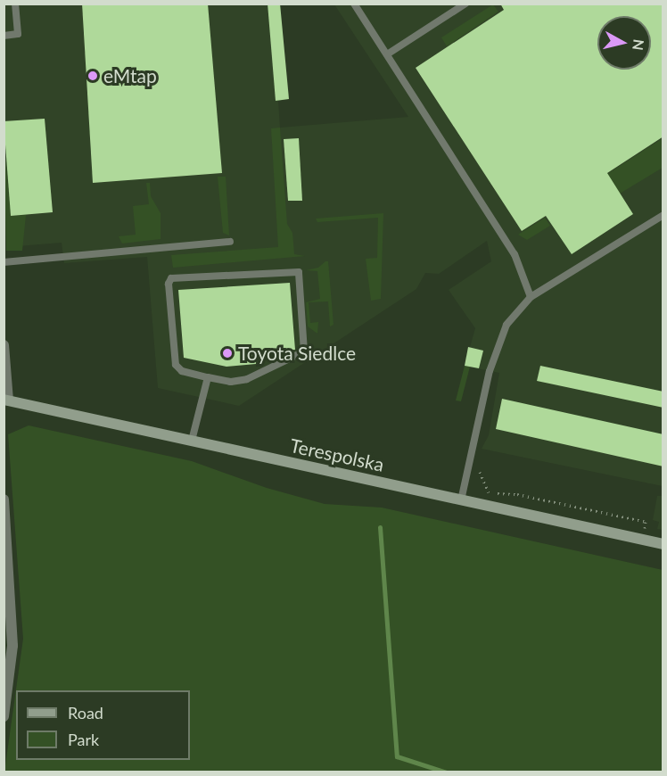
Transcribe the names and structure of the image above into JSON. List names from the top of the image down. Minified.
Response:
{"streets":{"street":["Terespolska"]},"places":["eMtap","Toyota Siedlce"],"legend":["Road","Park"],"north":"right"}
